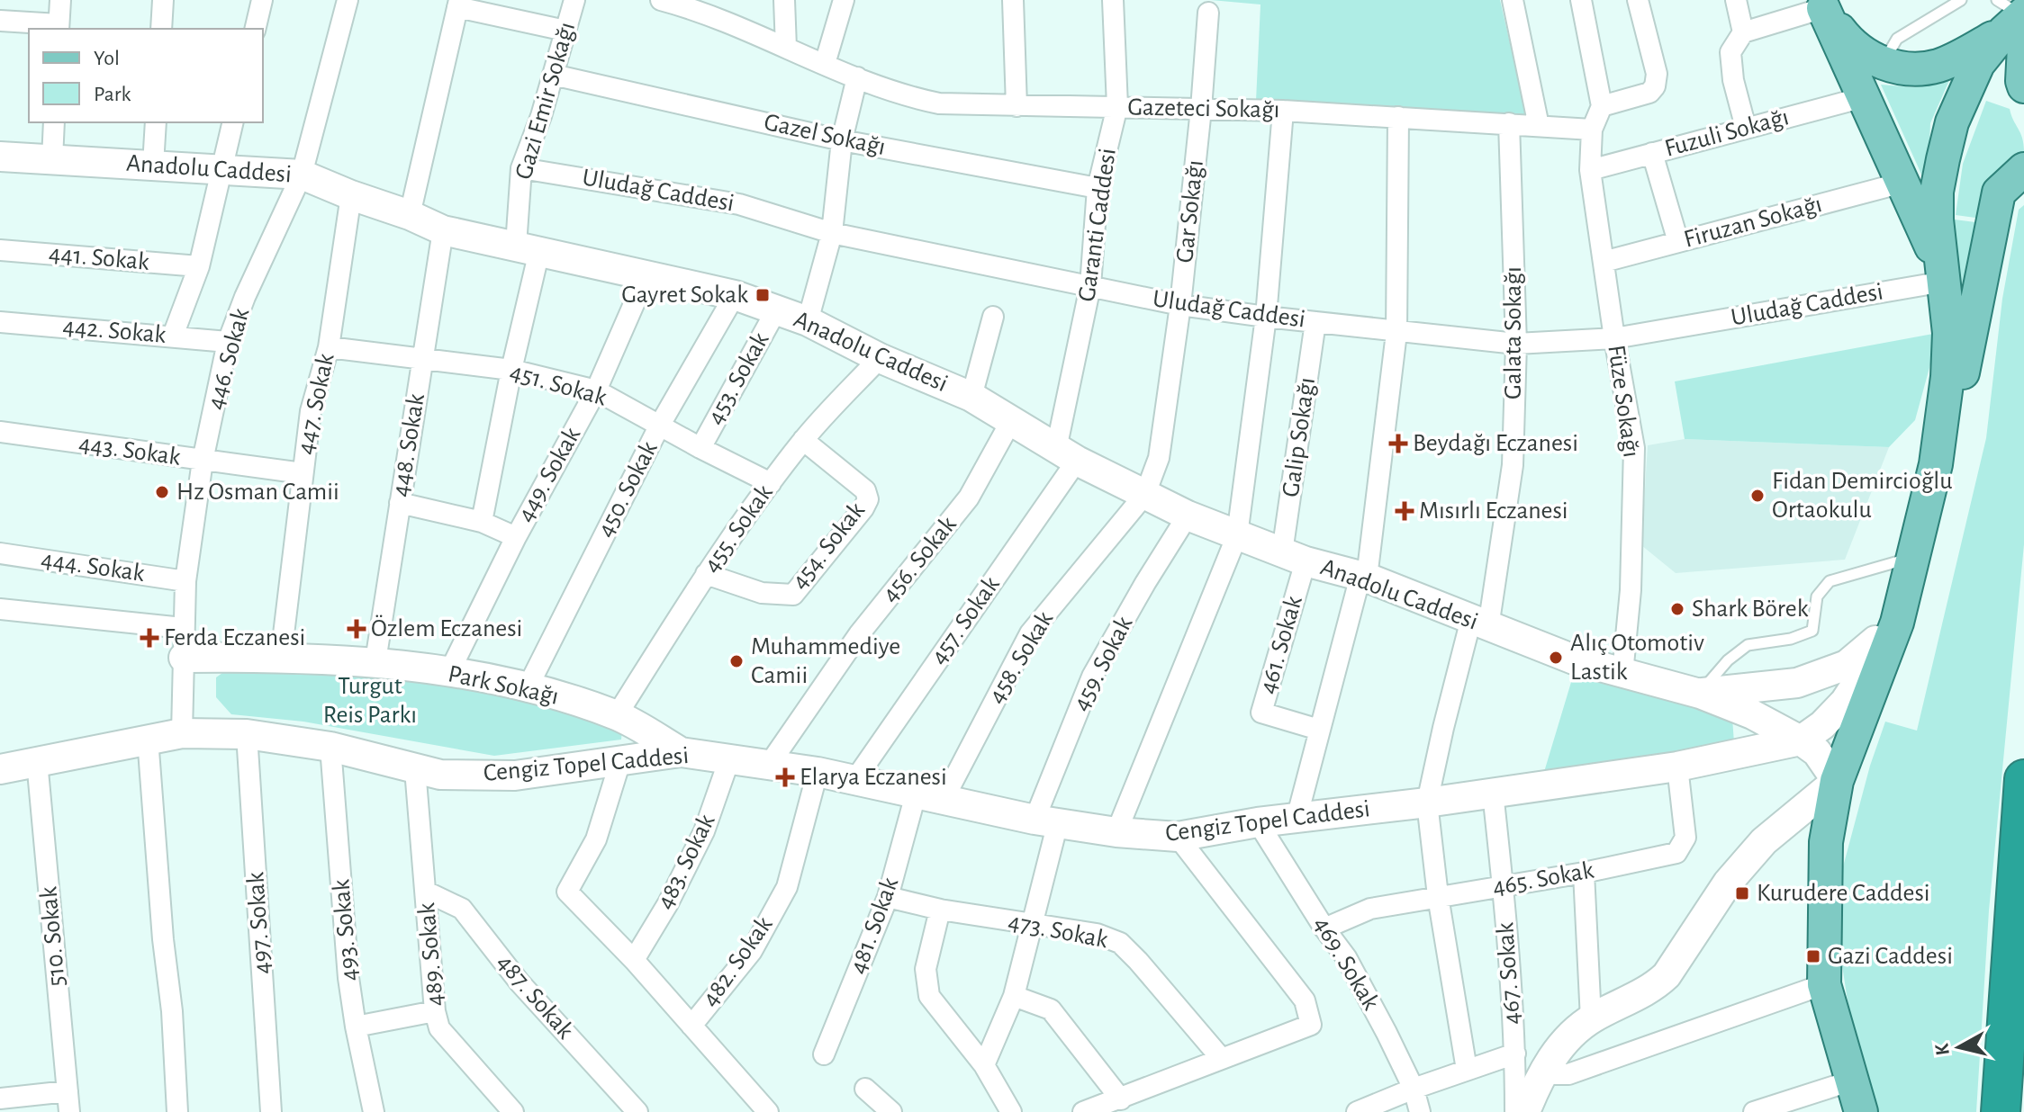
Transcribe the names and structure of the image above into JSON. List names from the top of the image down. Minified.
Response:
{"streets":{"main road":["Anadolu Caddesi","Park Sokağı","Cengiz Topel Caddesi"],"street":["Gazi Emir Sokağı","Gazeteci Sokağı","Fuzuli Sokağı","Gazel Sokağı","Uludağ Caddesi","Gar Sokağı","Firuzan Sokağı","Garanti Caddesi","441. Sokak","442. Sokak","Galata Sokağı","446. Sokak","453. Sokak","451. Sokak","Füze Sokağı","447. Sokak","Galip Sokağı","448. Sokak","443. Sokak","449. Sokak","450. Sokak","455. Sokak","454. Sokak","456. Sokak","444. Sokak","457. Sokak","461. Sokak","458. Sokak","459. Sokak","483. Sokak","465. Sokak","497. Sokak","481. Sokak","493. Sokak","473. Sokak","510. Sokak","489. Sokak","482. Sokak","469. Sokak","467. Sokak","487. Sokak"]},"crossings":[["Gazi Emir Sokağı","Gazel Sokağı"],["Gazi Emir Sokağı","Anadolu Caddesi"],["Gazi Emir Sokağı","Uludağ Caddesi"],["Gazi Emir Sokağı","451. Sokak"],["Gazeteci Sokağı","Gar Sokağı"],["Gazeteci Sokağı","Garanti Caddesi"],["Gazeteci Sokağı","Galata Sokağı"],["Gazeteci Sokağı","Füze Sokağı"],["Fuzuli Sokağı","Füze Sokağı"],["Gazel Sokağı","Garanti Caddesi"],["Anadolu Caddesi","Gar Sokağı"],["Anadolu Caddesi","Garanti Caddesi"],["Anadolu Caddesi","Galata Sokağı"],["Anadolu Caddesi","446. Sokak"],["Anadolu Caddesi","453. Sokak"],["Anadolu Caddesi","Füze Sokağı"],["Anadolu Caddesi","447. Sokak"],["Anadolu Caddesi","Galip Sokağı"],["Anadolu Caddesi","448. Sokak"],["Anadolu Caddesi","449. Sokak"],["Anadolu Caddesi","450. Sokak"],["Anadolu Caddesi","455. Sokak"],["Anadolu Caddesi","456. Sokak"],["Anadolu Caddesi","457. Sokak"],["Anadolu Caddesi","461. Sokak"],["Anadolu Caddesi","458. Sokak"],["Anadolu Caddesi","459. Sokak"],["Uludağ Caddesi","Gar Sokağı"],["Uludağ Caddesi","Garanti Caddesi"],["Uludağ Caddesi","Galata Sokağı"],["Uludağ Caddesi","Füze Sokağı"],["Uludağ Caddesi","Galip Sokağı"],["Gar Sokağı","458. Sokak"],["Firuzan Sokağı","Füze Sokağı"],["Garanti Caddesi","457. Sokak"],["442. Sokak","446. Sokak"],["Galata Sokağı","Cengiz Topel Caddesi"],["Galata Sokağı","465. Sokak"],["446. Sokak","443. Sokak"],["446. Sokak","444. Sokak"],["446. Sokak","Park Sokağı"],["446. Sokak","Cengiz Topel Caddesi"],["453. Sokak","451. Sokak"],["451. Sokak","447. Sokak"],["451. Sokak","448. Sokak"],["451. Sokak","449. Sokak"],["451. Sokak","450. Sokak"],["451. Sokak","455. Sokak"],["447. Sokak","443. Sokak"],["447. Sokak","Park Sokağı"],["Galip Sokağı","461. Sokak"],["448. Sokak","Park Sokağı"],["449. Sokak","Park Sokağı"],["450. Sokak","Park Sokağı"],["455. Sokak","454. Sokak"],["455. Sokak","Park Sokağı"],["456. Sokak","Cengiz Topel Caddesi"],["457. Sokak","Cengiz Topel Caddesi"],["458. Sokak","Cengiz Topel Caddesi"],["458. Sokak","481. Sokak"],["459. Sokak","Cengiz Topel Caddesi"],["459. Sokak","473. Sokak"],["Park Sokağı","Cengiz Topel Caddesi"],["Cengiz Topel Caddesi","483. Sokak"],["Cengiz Topel Caddesi","465. Sokak"],["Cengiz Topel Caddesi","497. Sokak"],["Cengiz Topel Caddesi","481. Sokak"],["Cengiz Topel Caddesi","493. Sokak"],["Cengiz Topel Caddesi","510. Sokak"],["Cengiz Topel Caddesi","489. Sokak"],["Cengiz Topel Caddesi","482. Sokak"],["Cengiz Topel Caddesi","469. Sokak"],["Cengiz Topel Caddesi","467. Sokak"],["465. Sokak","469. Sokak"],["465. Sokak","467. Sokak"],["481. Sokak","473. Sokak"],["489. Sokak","487. Sokak"]],"parks":["Turgut Reis Parkı"],"places":{"transit":["Gayret Sokak","Kurudere Caddesi","Gazi Caddesi"],"health":["Beydağı Eczanesi","Mısırlı Eczanesi","Özlem Eczanesi","Ferda Eczanesi","Elarya Eczanesi"],"other":["Hz Osman Camii","Fidan Demircioğlu Ortaokulu","Shark Börek","Alıç Otomotiv Lastik","Muhammediye Camii"]},"legend":["Yol","Park"],"north":"left"}
